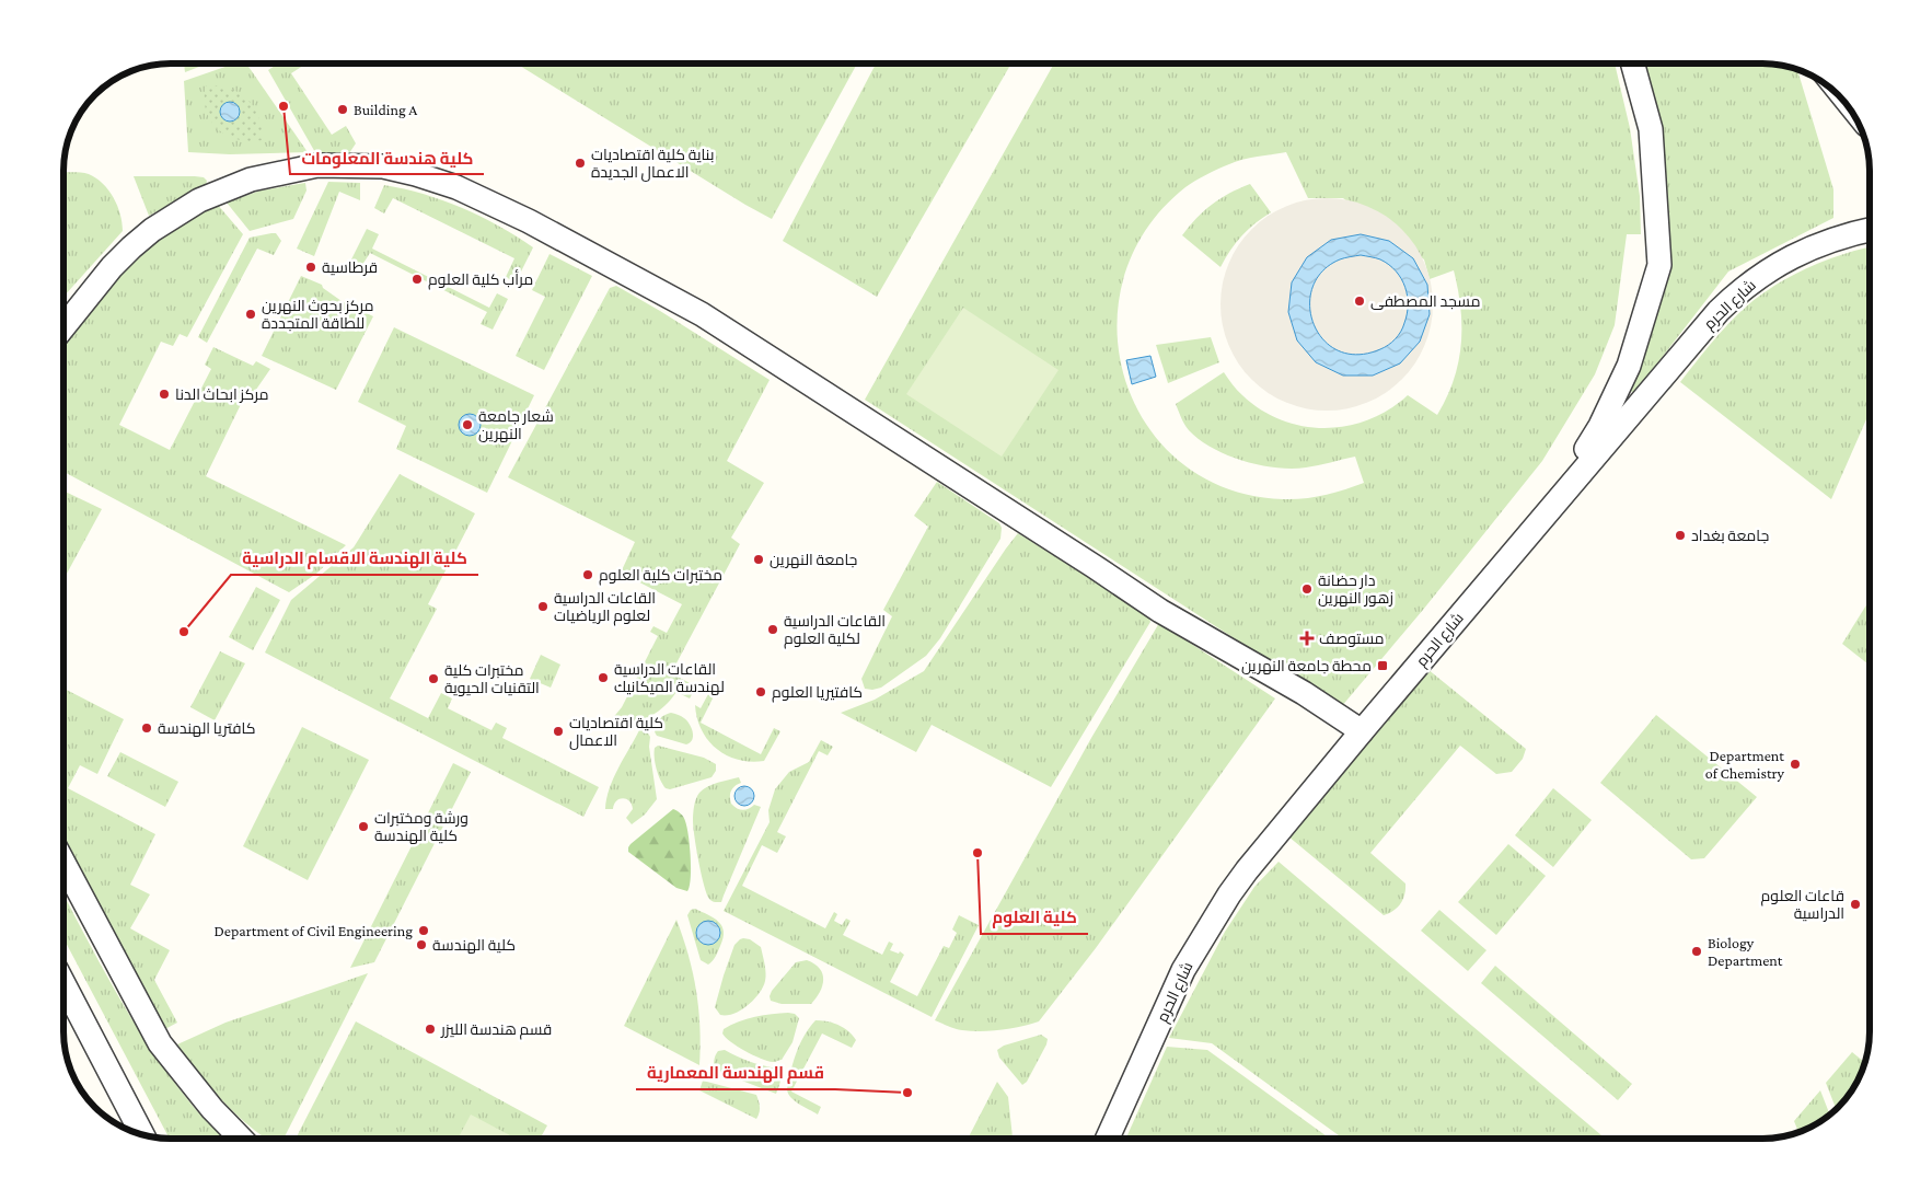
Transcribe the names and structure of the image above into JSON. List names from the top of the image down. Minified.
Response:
{"streets":{"street":["شارع الحرم"]},"places":{"other":["كلية هندسة المعلومات","Building A","بناية كلية اقتصاديات الاعمال الجديدة","قرطاسية","مرأب كلية العلوم","مسجد المصطفى","مركز بحوث النهرين للطاقة المتجددة","مركز ابحاث الدنا","شعار جامعة النهرين","جامعة بغداد","جامعة النهرين","مختبرات كلية العلوم","دار حضانة زهور النهرين","القاعات الدراسية لعلوم الرياضيات","القاعات الدراسية لكلية العلوم","كلية الهندسة الاقسام الدراسية","القاعات الدراسية لهندسة الميكانيك","مختبرات كلية التقنيات الحيوية","كافتيريا العلوم","كافتريا الهندسة","كلية اقتصاديات الاعمال","Department of Chemistry","ورشة ومختبرات كلية الهندسة","كلية العلوم","قاعات العلوم الدراسية","Department of Civil Engineering","كلية الهندسة","Biology Department","قسم هندسة الليزر","قسم الهندسة المعمارية"],"health":["مستوصف"],"transit":["محطة جامعة النهرين"]}}
